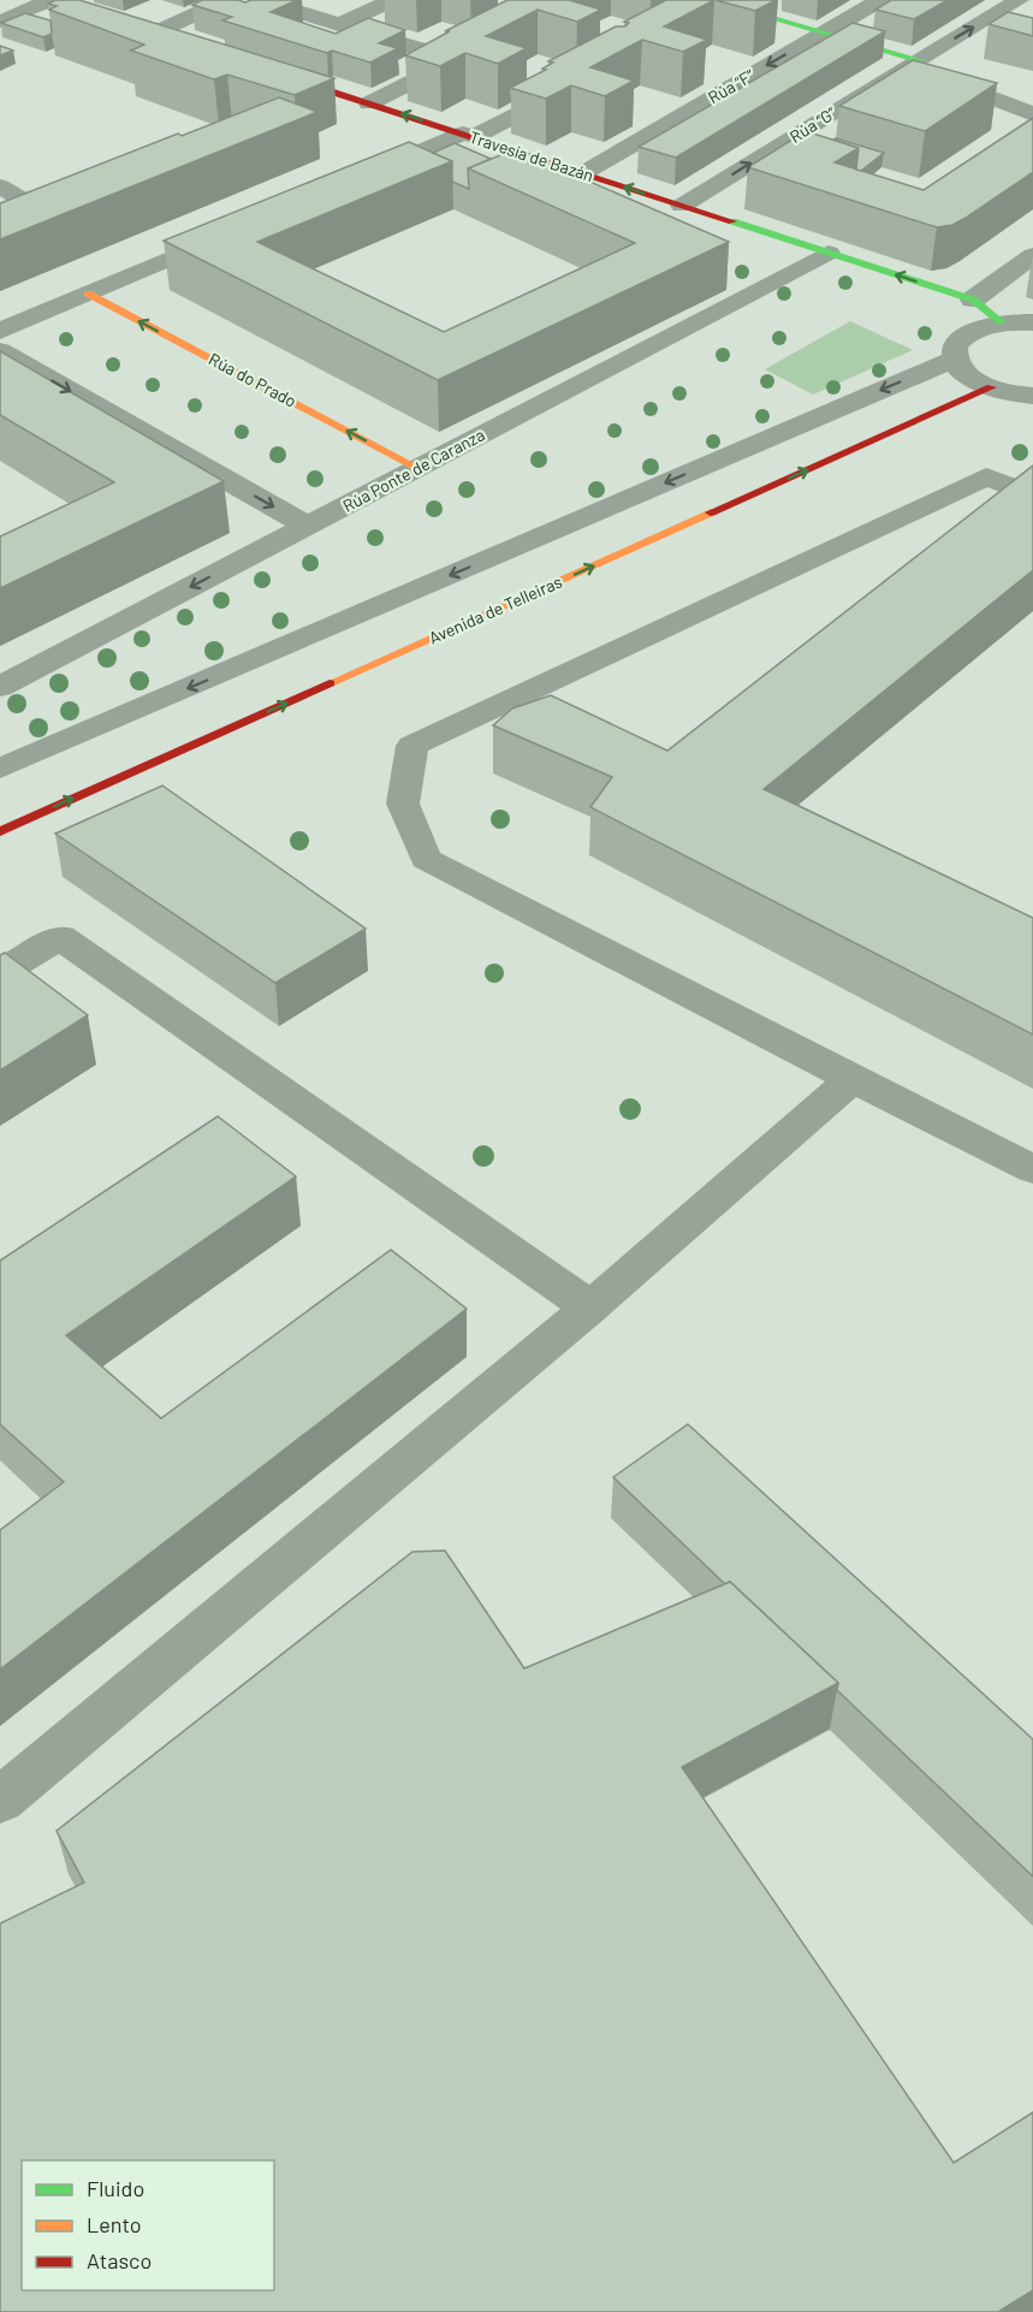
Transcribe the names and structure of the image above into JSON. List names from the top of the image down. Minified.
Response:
{"streets":{"street":["Rúa “F”","Rúa “G”","Travesía de Bazán","Rúa do Prado","Rúa Ponte de Caranza","Avenida de Telleiras"]},"crossings":[["Rúa “F”","Travesía de Bazán"],["Rúa “G”","Travesía de Bazán"],["Travesía de Bazán","Rúa Ponte de Caranza"],["Rúa do Prado","Rúa Ponte de Caranza"]],"one_way":["Travesía de Bazán"],"legend":["Fluido","Lento","Atasco"]}
